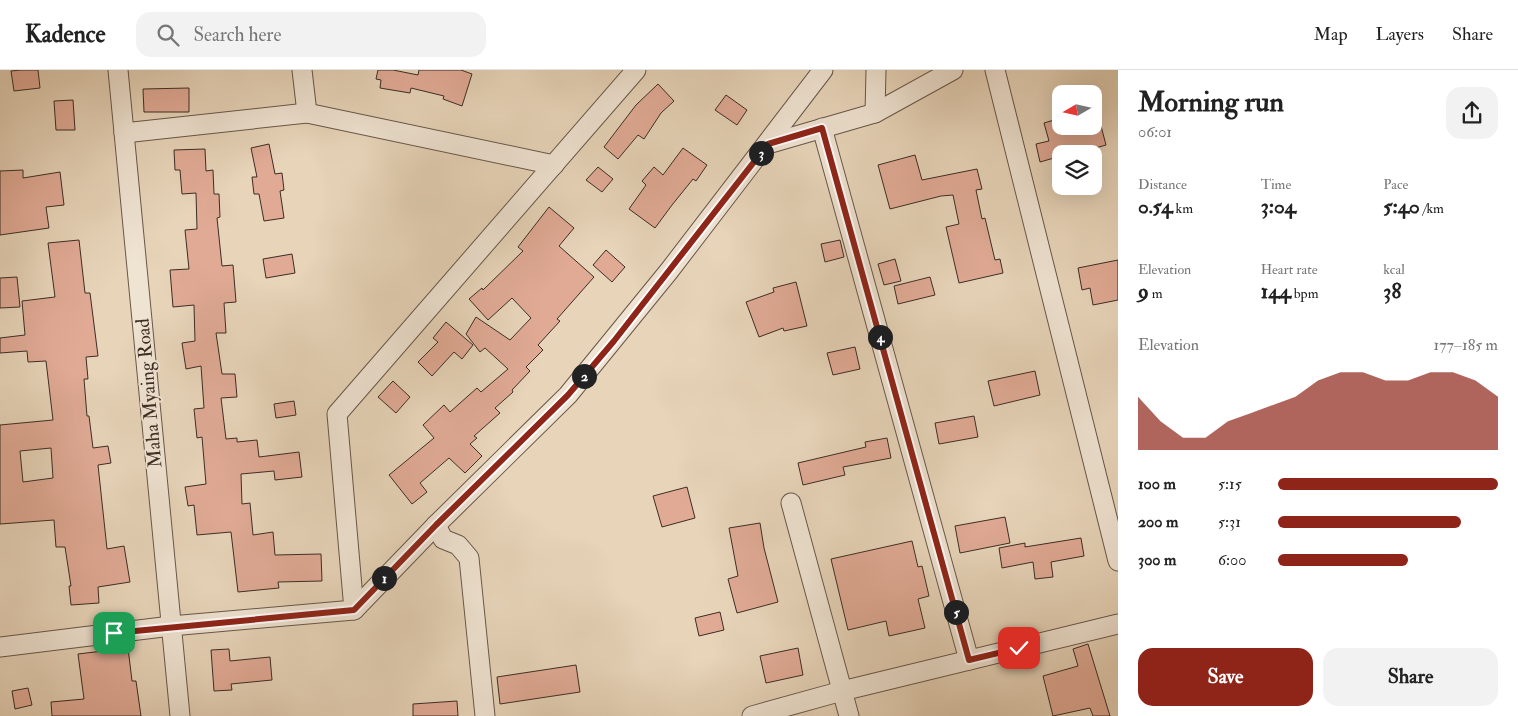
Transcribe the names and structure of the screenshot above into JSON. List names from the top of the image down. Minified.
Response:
{"streets":{"street":["Maha Myaing Road"]},"north":"left","page":{"header":"Kadence","search":"Search here","nav":["Map","Layers","Share"],"heading":["Morning run","06:01"],"pins":["3","4","2","1","5"],"stats":[["Distance","0.54 km"],["Time","3:04"],["Pace","5:40 /km"],["Elevation","9 m"],["Heart rate","144 bpm"],["kcal","38"]],"chart":["Elevation","177–185 m"],"list":[{"name":"100 m","note":"5:15"},{"name":"200 m","note":"5:31"},{"name":"300 m","note":"6:00"}],"buttons":["Save","Share"]}}
